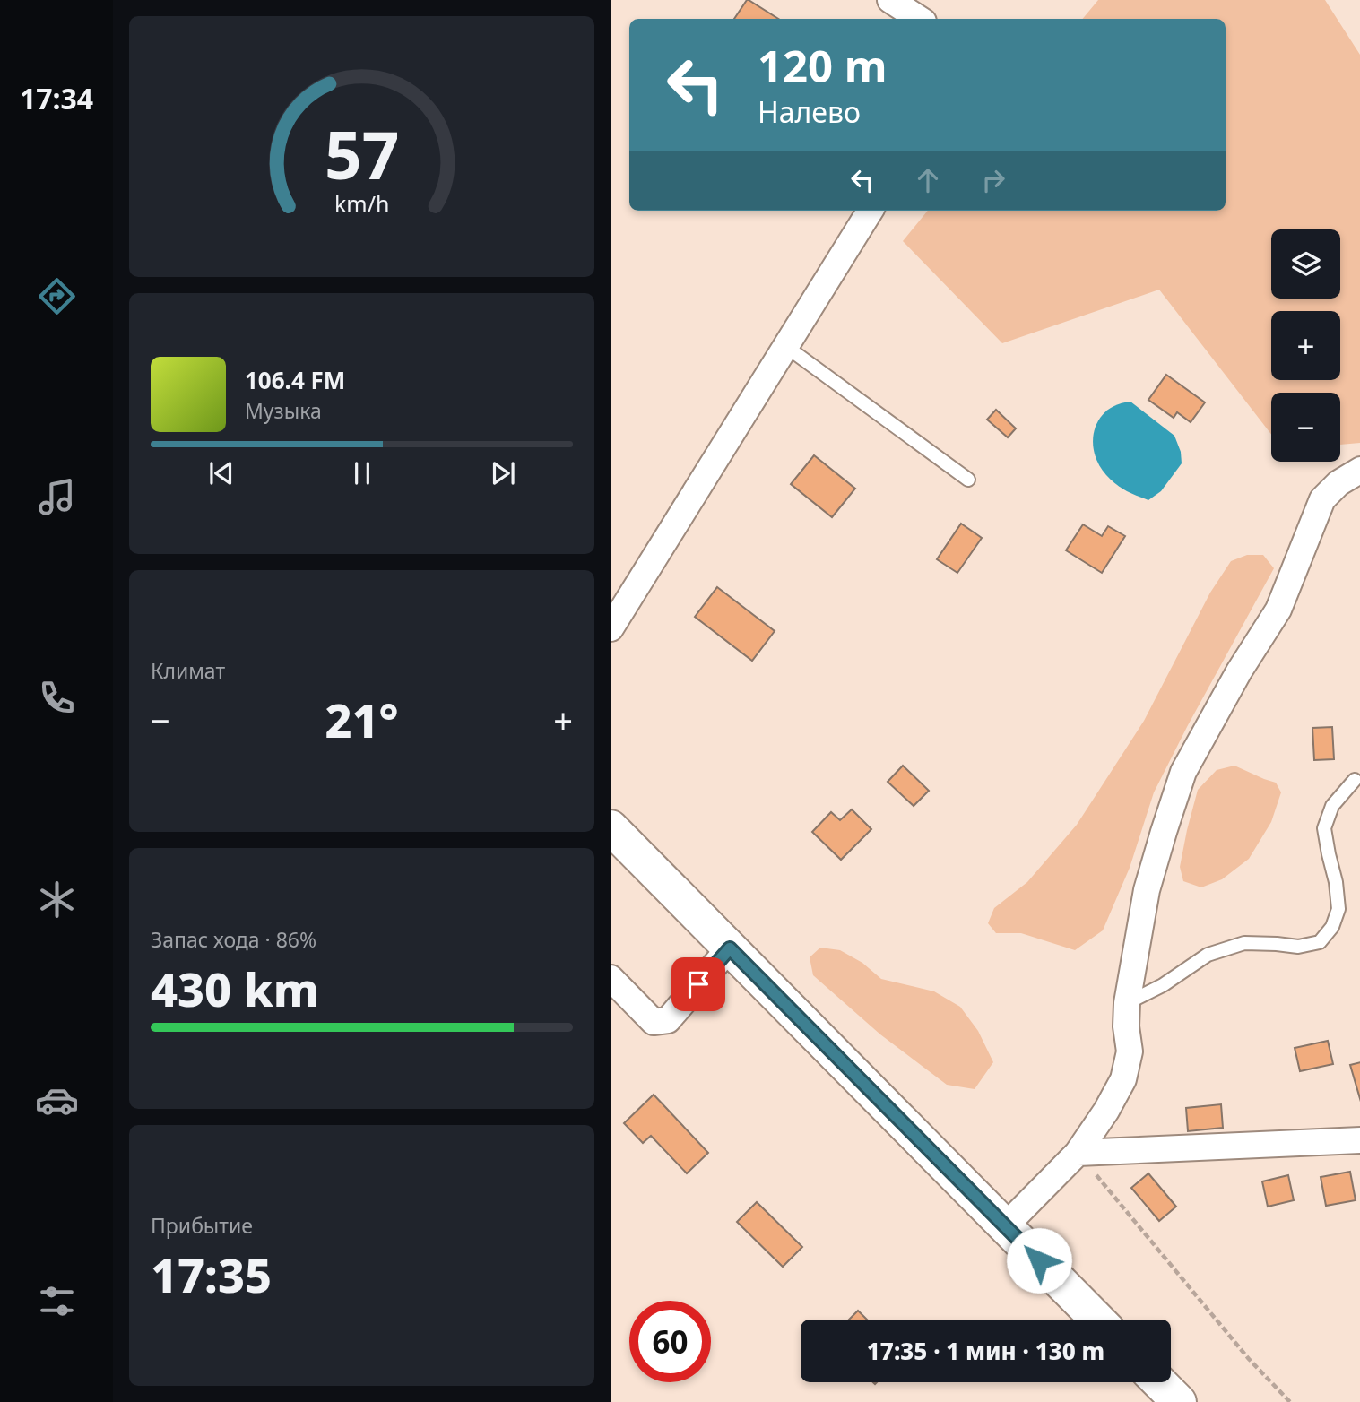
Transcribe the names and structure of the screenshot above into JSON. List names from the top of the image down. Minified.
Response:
{"page":{"tabs":"17:34","turn":["120 m","Налево"],"map_buttons":["+","−"],"song":["106.4 FM","Музыка"],"tile":["Климат",["Запас хода · 86%","430 km"],["Прибытие","17:35"]],"heat":["−","21°","+"],"limit":"60","trip":"17:35 · 1 мин · 130 m","gauge":["57","km/h"]}}
